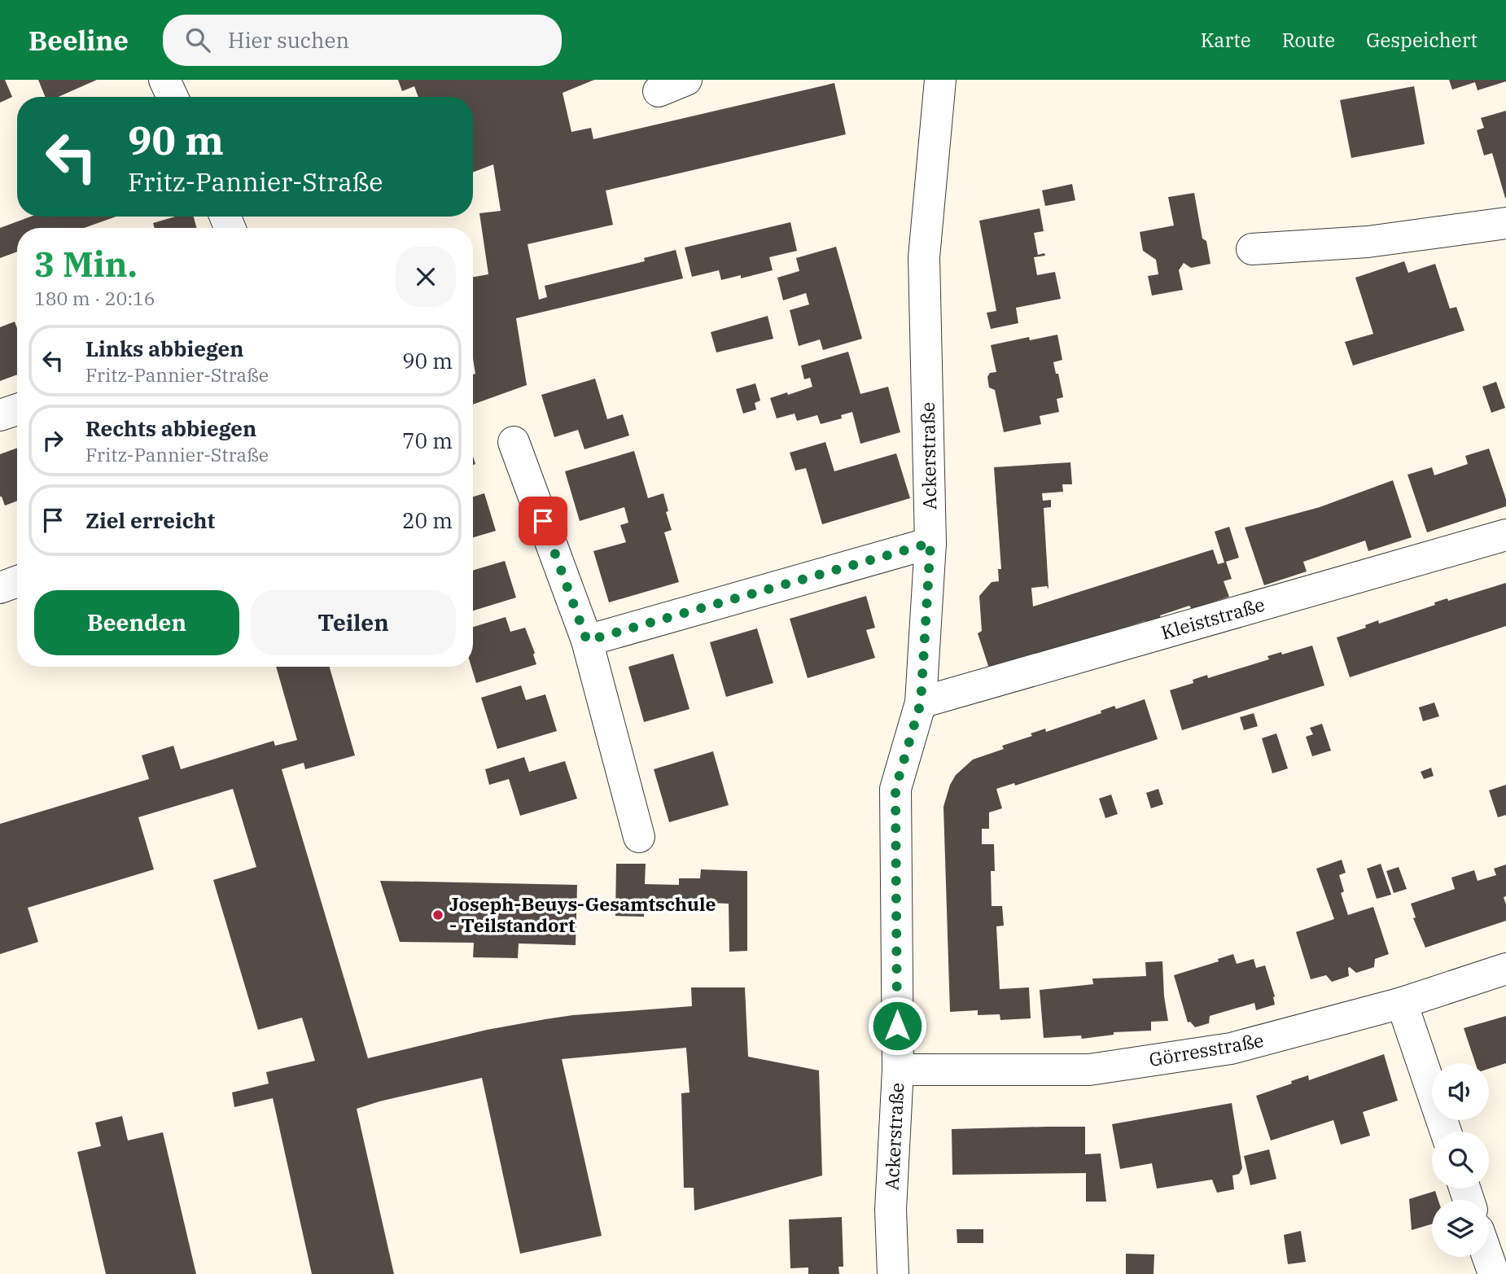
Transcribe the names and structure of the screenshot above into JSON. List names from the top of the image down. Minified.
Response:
{"streets":{"street":["Ackerstraße","Kleiststraße","Görresstraße"]},"crossings":[["Ackerstraße","Kleiststraße"],["Ackerstraße","Görresstraße"]],"places":["Joseph-Beuys-Gesamtschule - Teilstandort"],"page":{"header":"Beeline","search":"Hier suchen","nav":["Karte","Route","Gespeichert"],"turn":["90 m","Fritz-Pannier-Straße"],"heading":["3 Min.","180 m · 20:16"],"list":[{"name":"Links abbiegen","note":"Fritz-Pannier-Straße","value":"90 m"},{"name":"Rechts abbiegen","note":"Fritz-Pannier-Straße","value":"70 m"},{"name":"Ziel erreicht","value":"20 m"}],"buttons":["Beenden","Teilen"]}}
